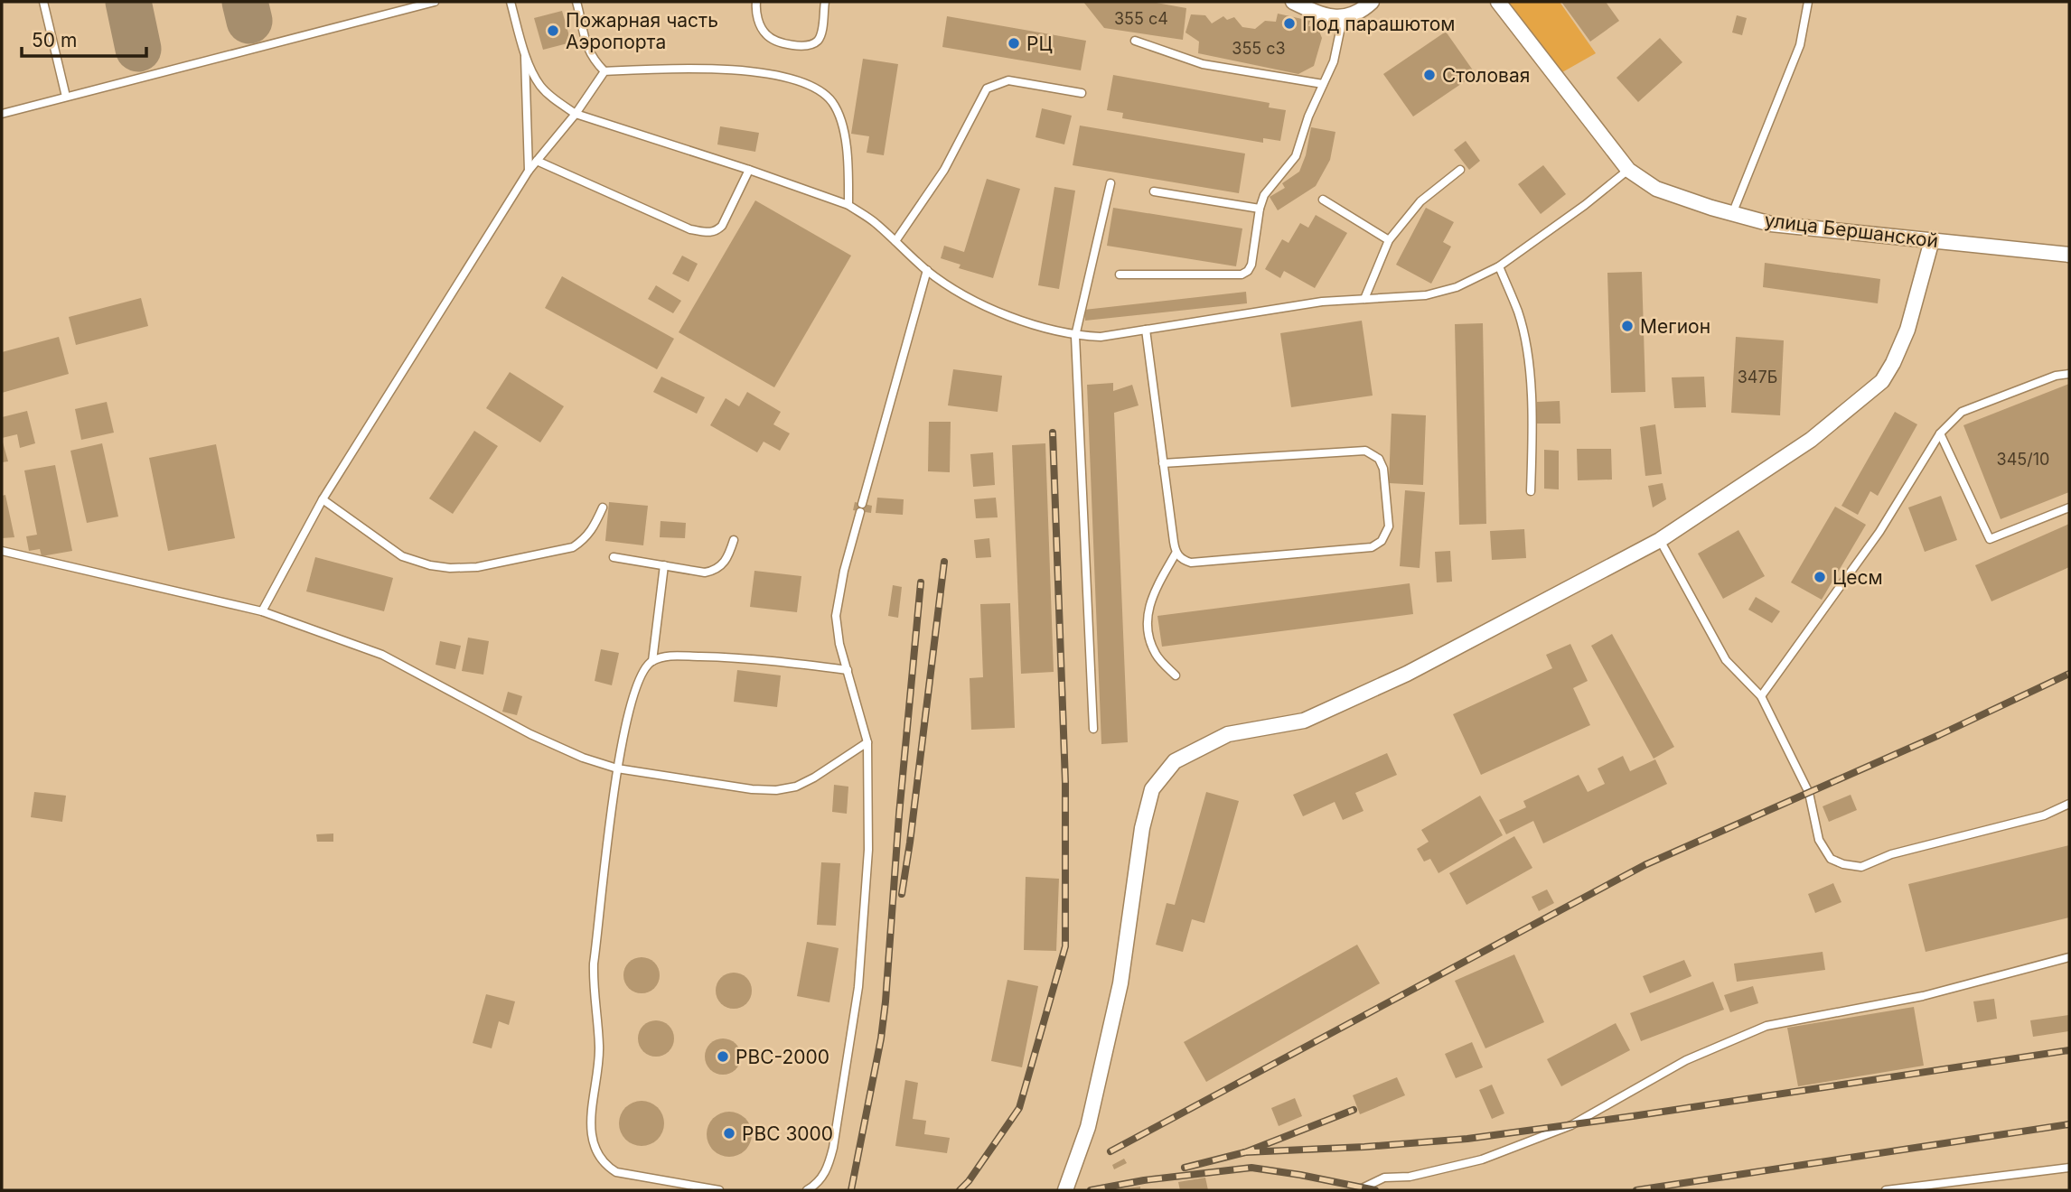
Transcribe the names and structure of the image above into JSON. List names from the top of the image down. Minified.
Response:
{"streets":{"street":["улица Бершанской"]},"places":["Под парашютом","Пожарная часть Аэропорта","РЦ","Столовая","Мегион","Цесм","РВС-2000","РВС 3000"],"house_numbers":["355 с4","355 с3","347Б","345/10"],"scale_bar":"50 m"}
